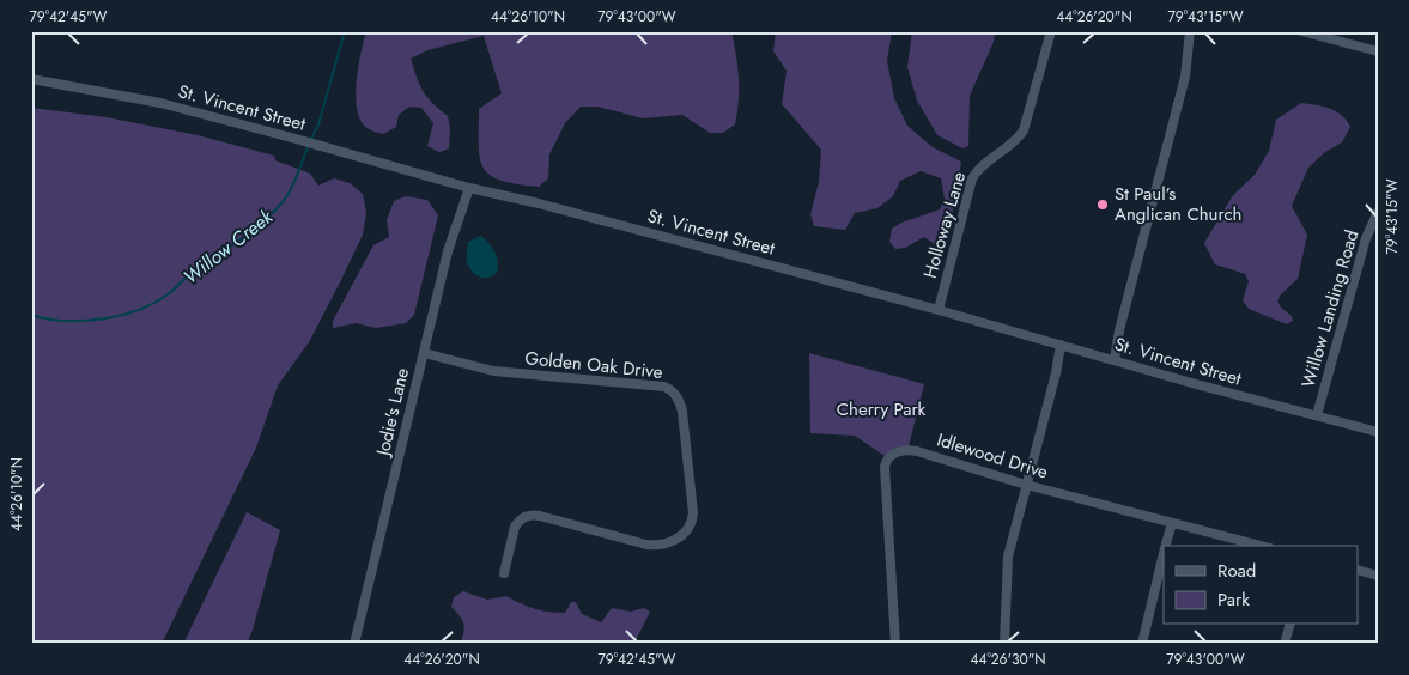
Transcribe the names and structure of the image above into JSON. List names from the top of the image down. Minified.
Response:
{"streets":{"street":["St. Vincent Street","Holloway Lane","Willow Landing Road","Golden Oak Drive","Jodie's Lane","Idlewood Drive"]},"crossings":[["St. Vincent Street","Holloway Lane"],["St. Vincent Street","Willow Landing Road"],["St. Vincent Street","Jodie's Lane"],["Golden Oak Drive","Jodie's Lane"]],"water":["Willow Creek"],"parks":["Cherry Park"],"places":["St Paul’s Anglican Church"],"legend":["Road","Park"],"coordinates":["79°42'45\"W","44°26'10\"N","79°43'00\"W","44°26'20\"N","79°43'15\"W","44°26'30\"N"]}
